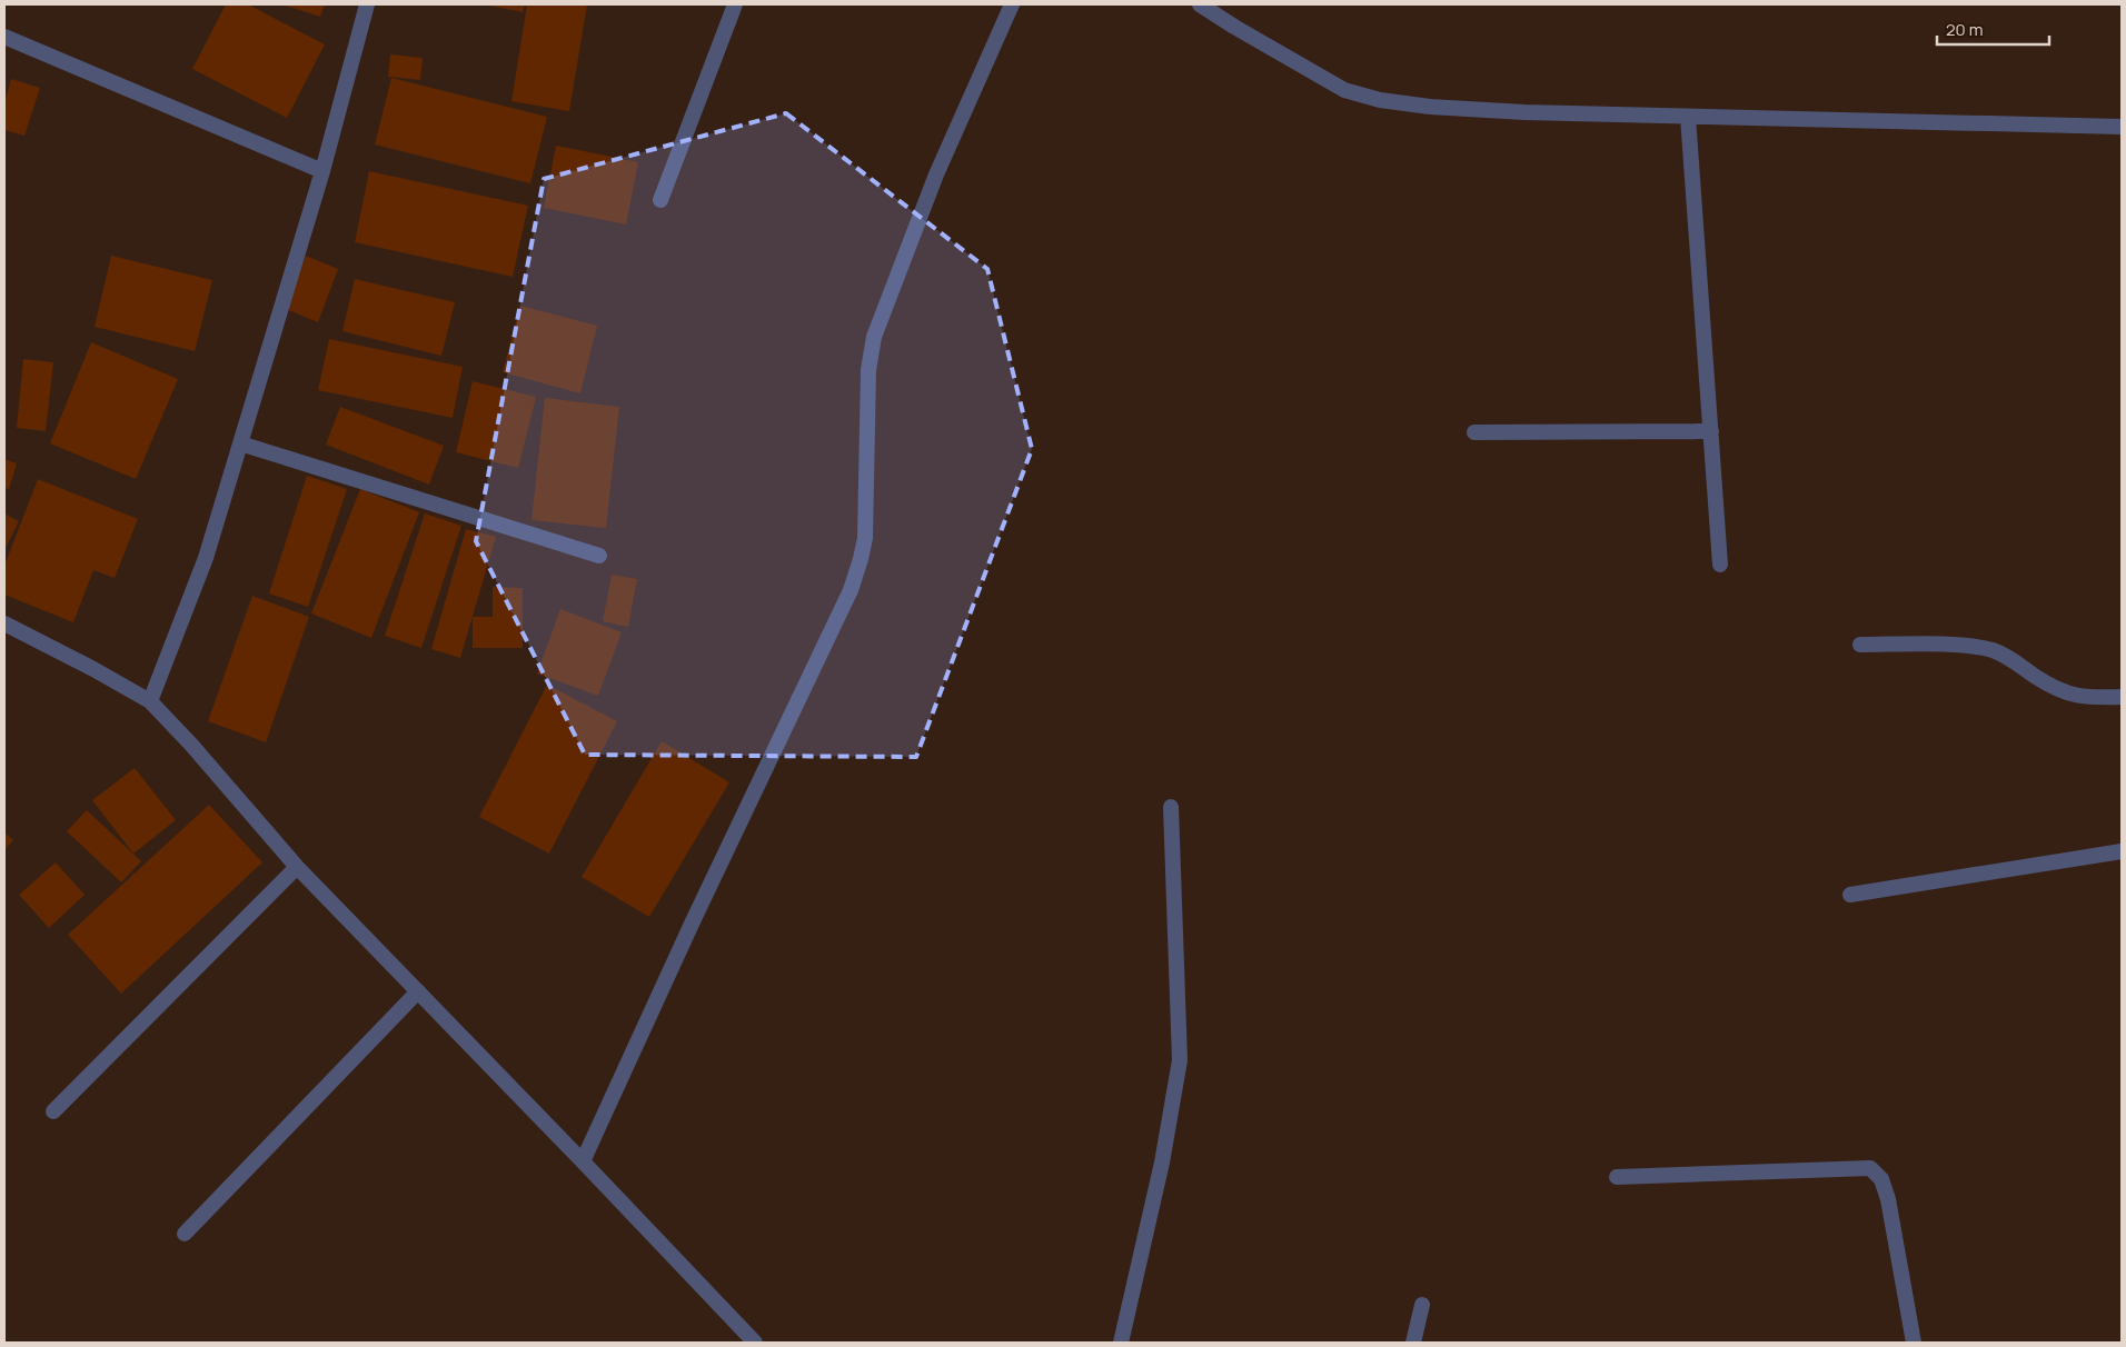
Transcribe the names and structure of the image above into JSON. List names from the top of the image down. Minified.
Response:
{"scale_bar":"20 m"}
